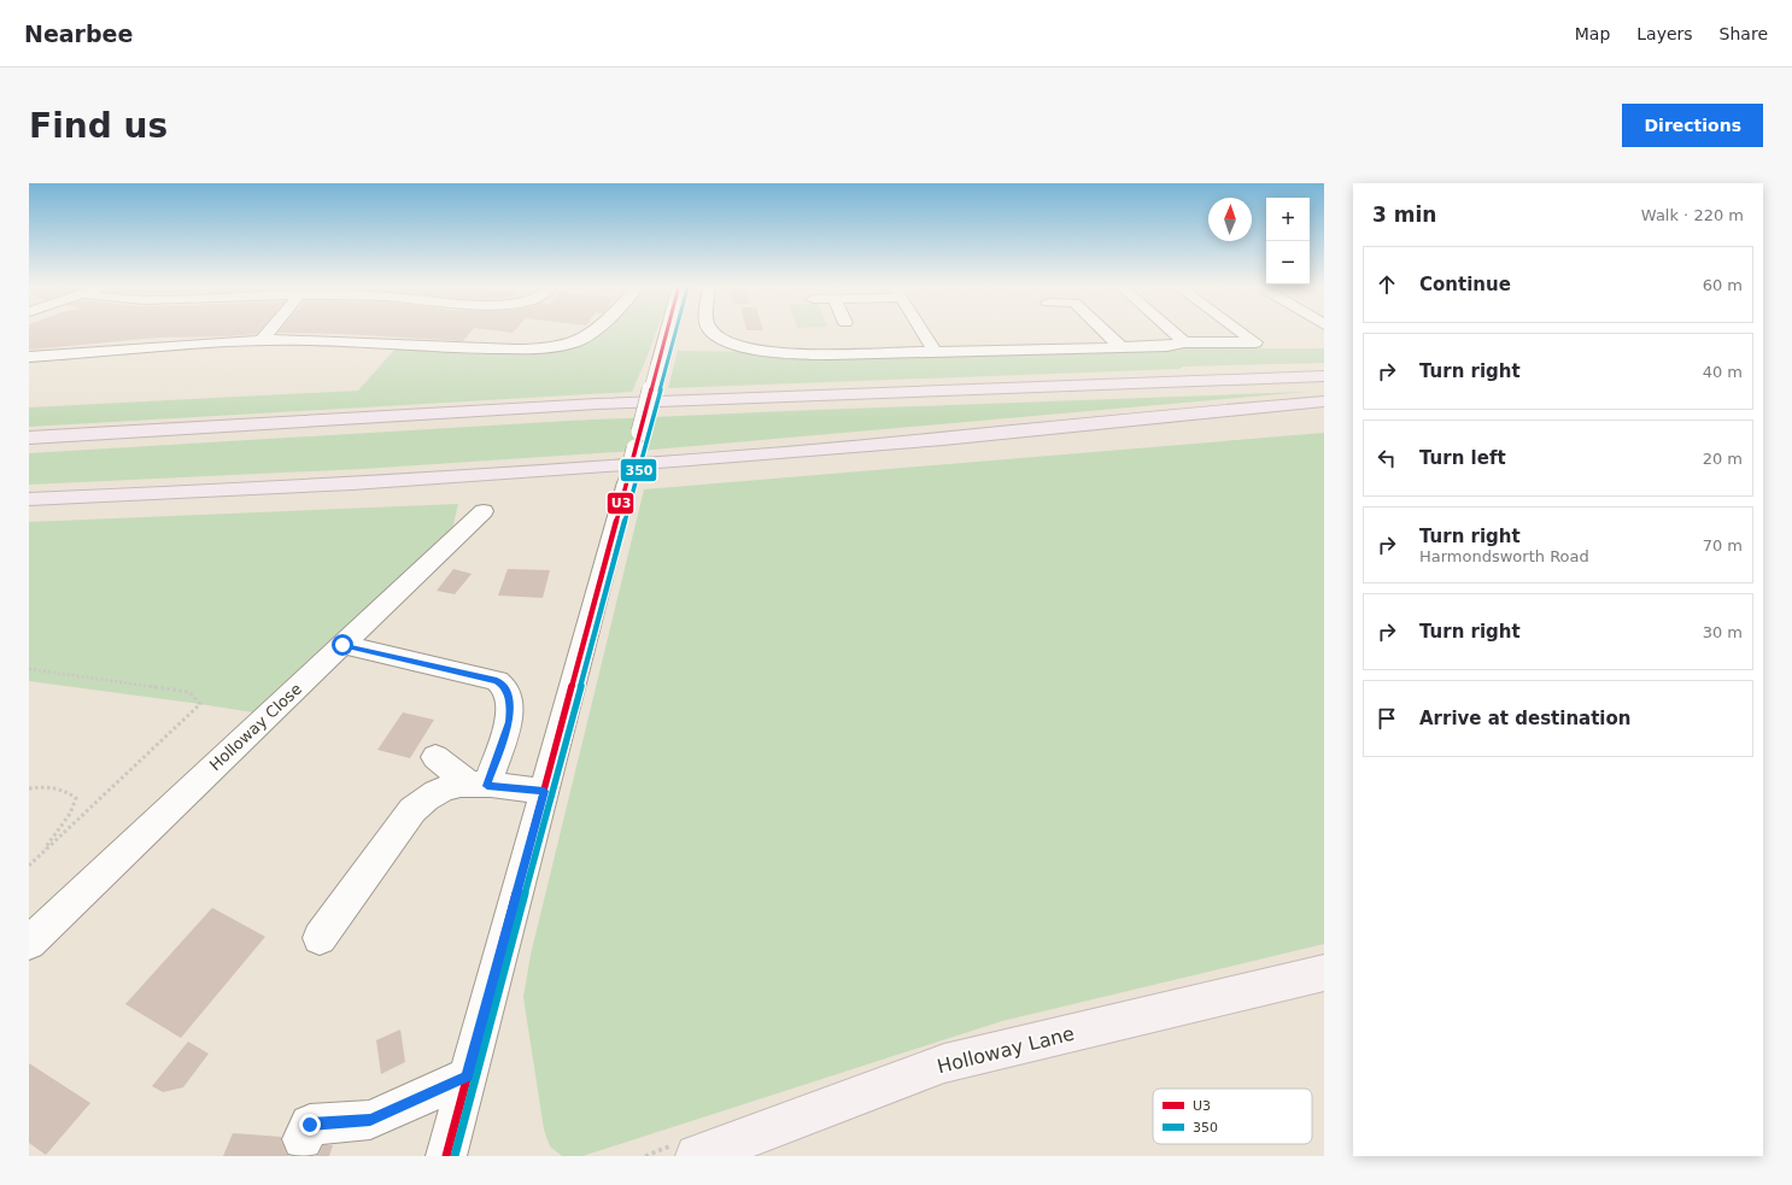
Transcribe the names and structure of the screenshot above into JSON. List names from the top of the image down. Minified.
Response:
{"streets":{"main road":["Holloway Lane"],"street":["Holloway Close"]},"lines":["transit line U3","transit line 350"],"legend":["U3","350"],"north":"top","page":{"header":"Nearbee","nav":["Map","Layers","Share"],"buttons":"Directions","title":"Find us","heading":["3 min","Walk · 220 m"],"map_buttons":["+","−"],"list":[["Continue","60 m"],["Turn right","40 m"],["Turn left","20 m"],["Turn right","Harmondsworth Road","70 m"],["Turn right","30 m"],"Arrive at destination"]}}
